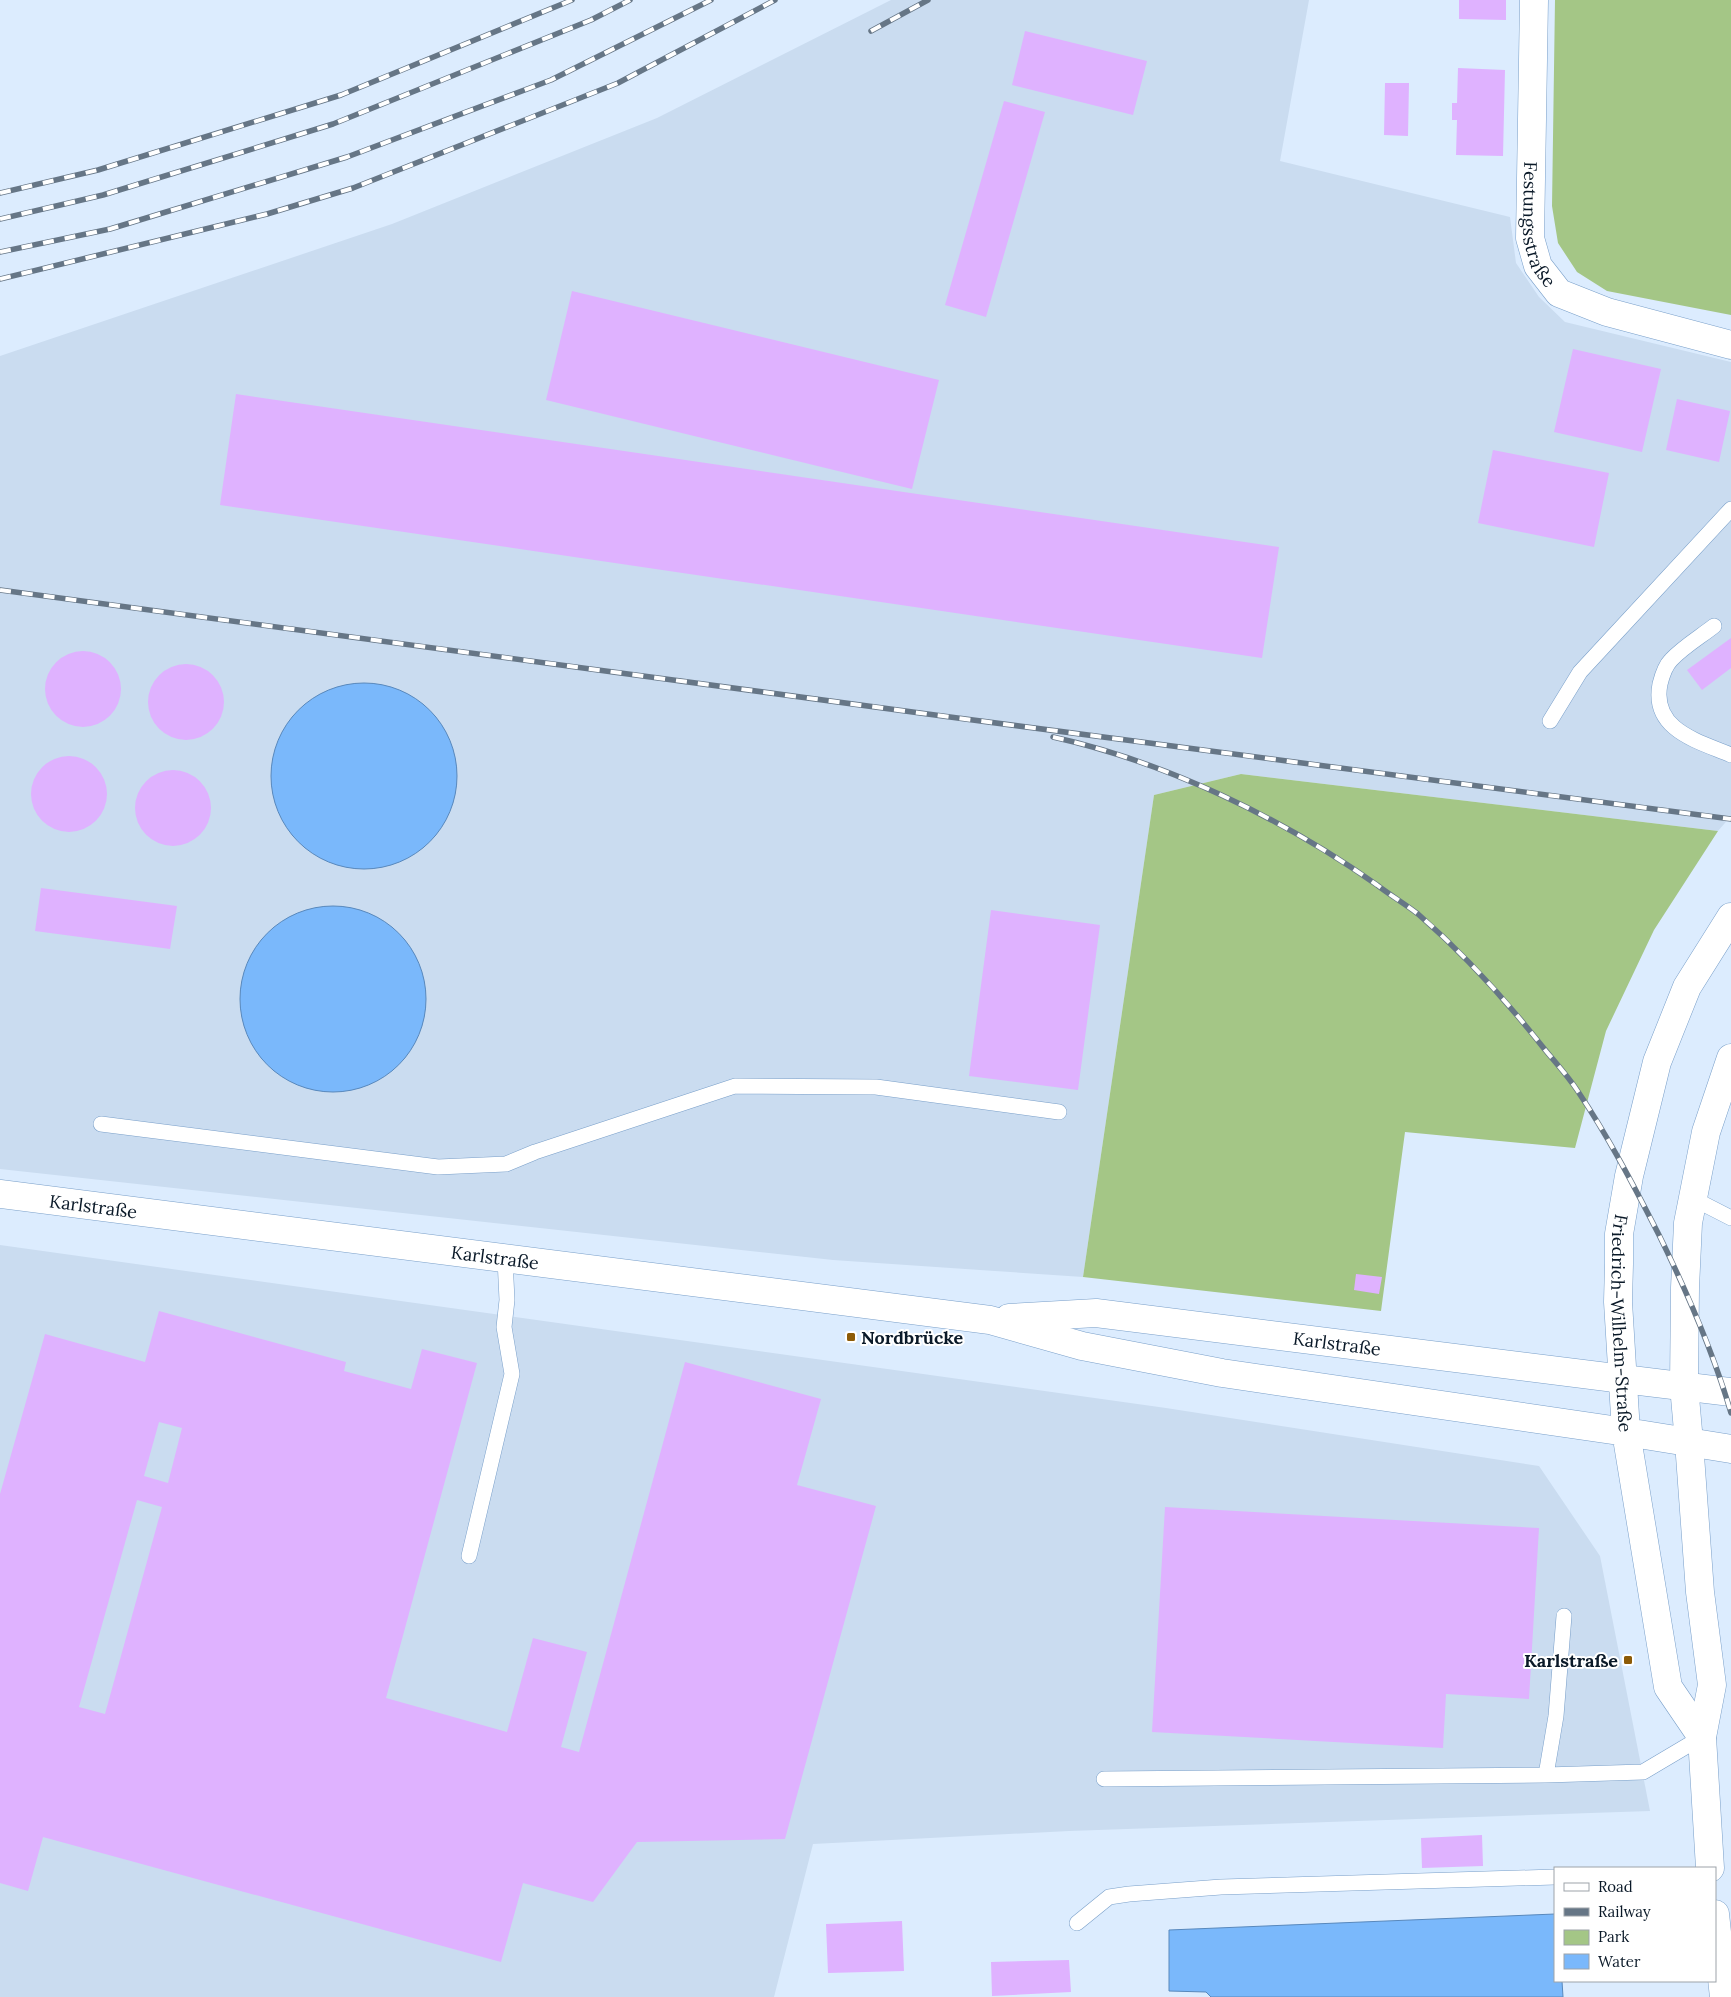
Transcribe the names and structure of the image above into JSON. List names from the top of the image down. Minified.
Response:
{"streets":{"street":["Festungsstraße","Karlstraße","Friedrich-Wilhelm-Straße"]},"crossings":[["Karlstraße","Friedrich-Wilhelm-Straße"]],"places":{"transit":["Nordbrücke","Karlstraße"]},"legend":["Road","Railway","Park","Water"]}
